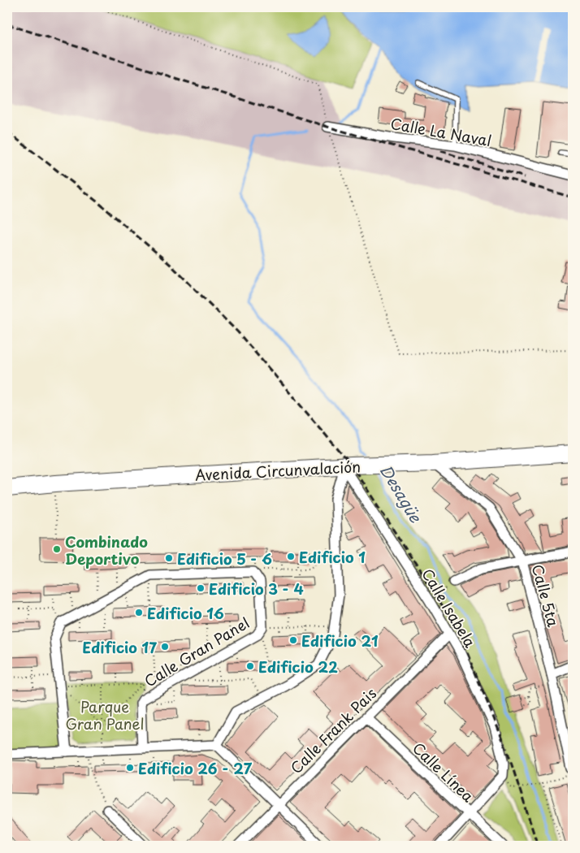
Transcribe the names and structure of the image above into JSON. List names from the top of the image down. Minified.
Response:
{"streets":{"highway":["Avenida Circunvalación"],"street":["Calle La Naval","Calle 5ta","Calle Isabela","Calle Gran Panel","Calle Frank Pais","Calle Línea"]},"crossings":[["Avenida Circunvalación","Calle 5ta"],["Avenida Circunvalación","Calle Isabela"],["Calle Isabela","Calle Frank Pais"],["Calle Frank Pais","Calle Línea"]],"water":["Desagüe"],"parks":["Parque Gran Panel"],"places":["Combinado Deportivo","Edificio 1","Edificio 5 - 6","Edificio 3 - 4","Edificio 16","Edificio 21","Edificio 17","Edificio 22","Edificio 26 - 27"]}
